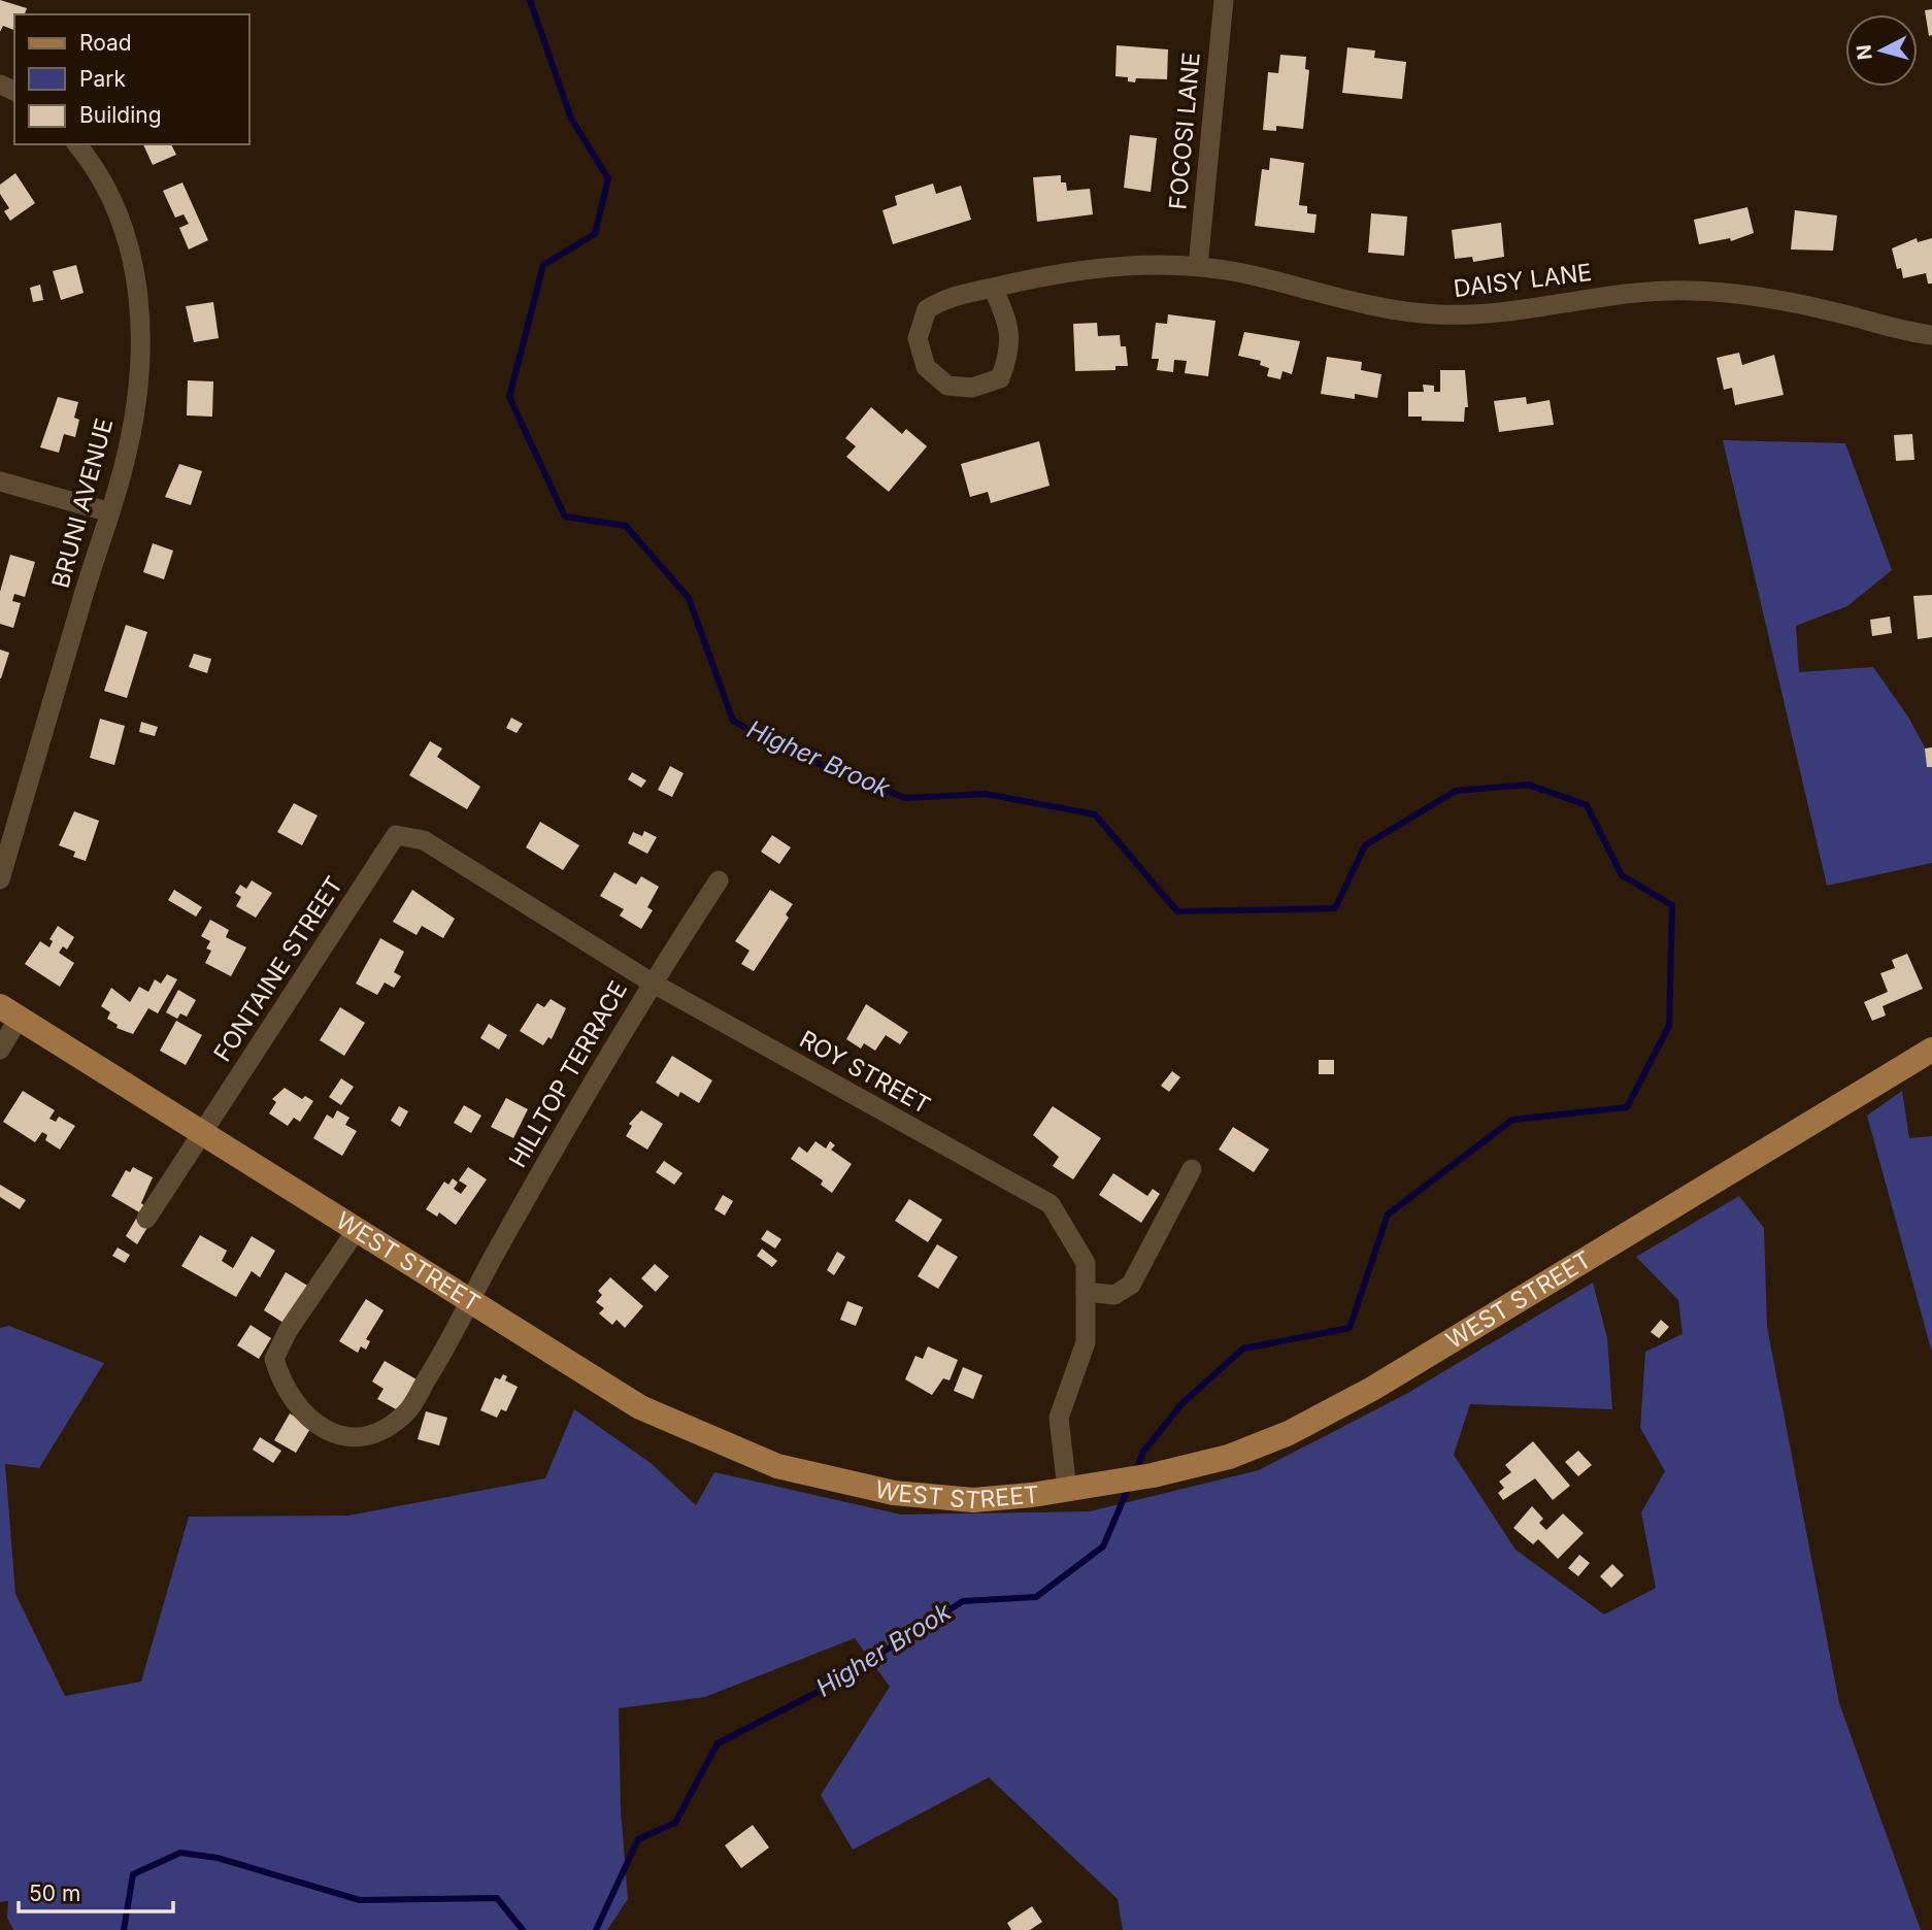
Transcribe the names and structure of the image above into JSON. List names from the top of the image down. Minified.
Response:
{"streets":{"main road":["WEST STREET"],"street":["FOCOSI LANE","DAISY LANE","BRUNI AVENUE","FONTAINE STREET","ROY STREET","HILLTOP TERRACE"]},"crossings":[["FOCOSI LANE","DAISY LANE"],["FONTAINE STREET","ROY STREET"],["FONTAINE STREET","WEST STREET"],["ROY STREET","HILLTOP TERRACE"],["ROY STREET","WEST STREET"],["HILLTOP TERRACE","WEST STREET"]],"water":["Higher Brook"],"legend":["Road","Park","Building"],"scale_bar":"50 m","north":"left"}
